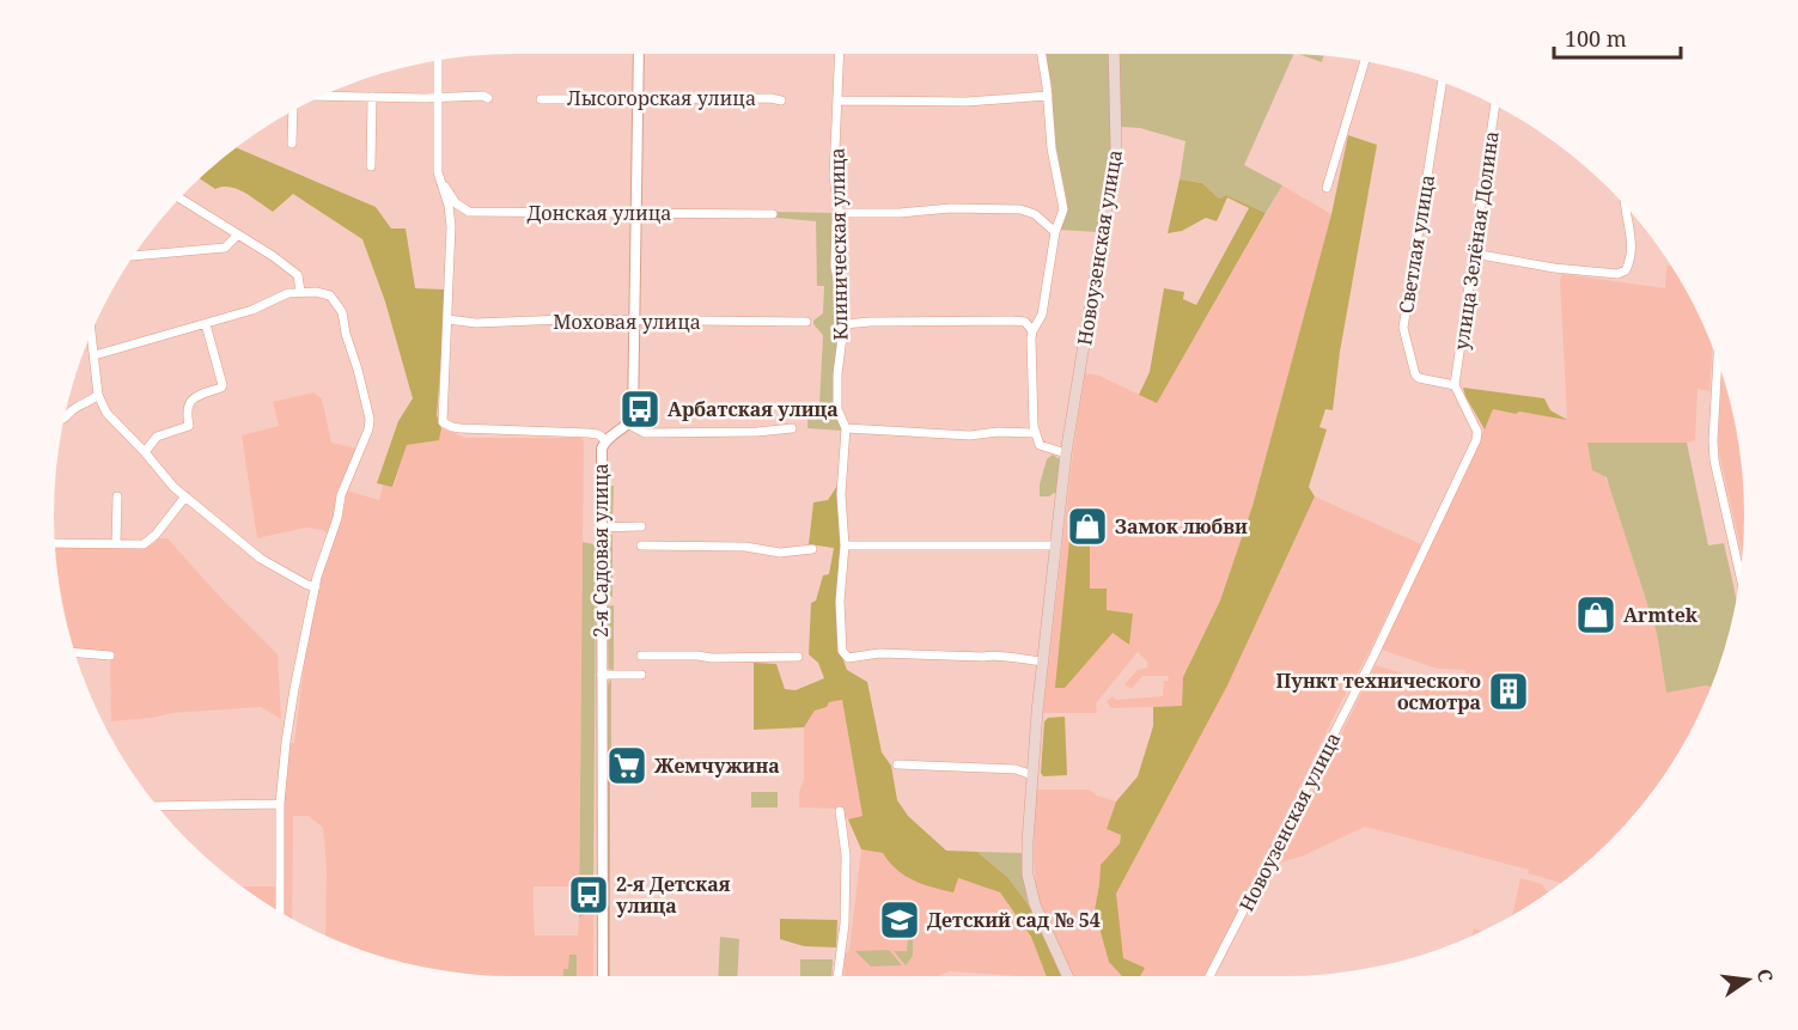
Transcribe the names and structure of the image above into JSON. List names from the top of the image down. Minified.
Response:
{"streets":{"main road":["Новоузенская улица"],"street":["Лысогорская улица","Донская улица","улица Зелёная Долина","Клиническая улица","Светлая улица","Моховая улица","2-я Садовая улица"]},"crossings":[["улица Зелёная Долина","Светлая улица"],["улица Зелёная Долина","Новоузенская улица"],["Клиническая улица","Новоузенская улица"],["Светлая улица","Новоузенская улица"]],"places":{"bus stop":["Арбатская улица","2-я Детская улица"],"shop":["Замок любви","Armtek"],"building":["Пункт технического осмотра"],"supermarket":["Жемчужина"],"school or university":["Детский сад № 54"]},"scale_bar":"100 m","north":"right"}
